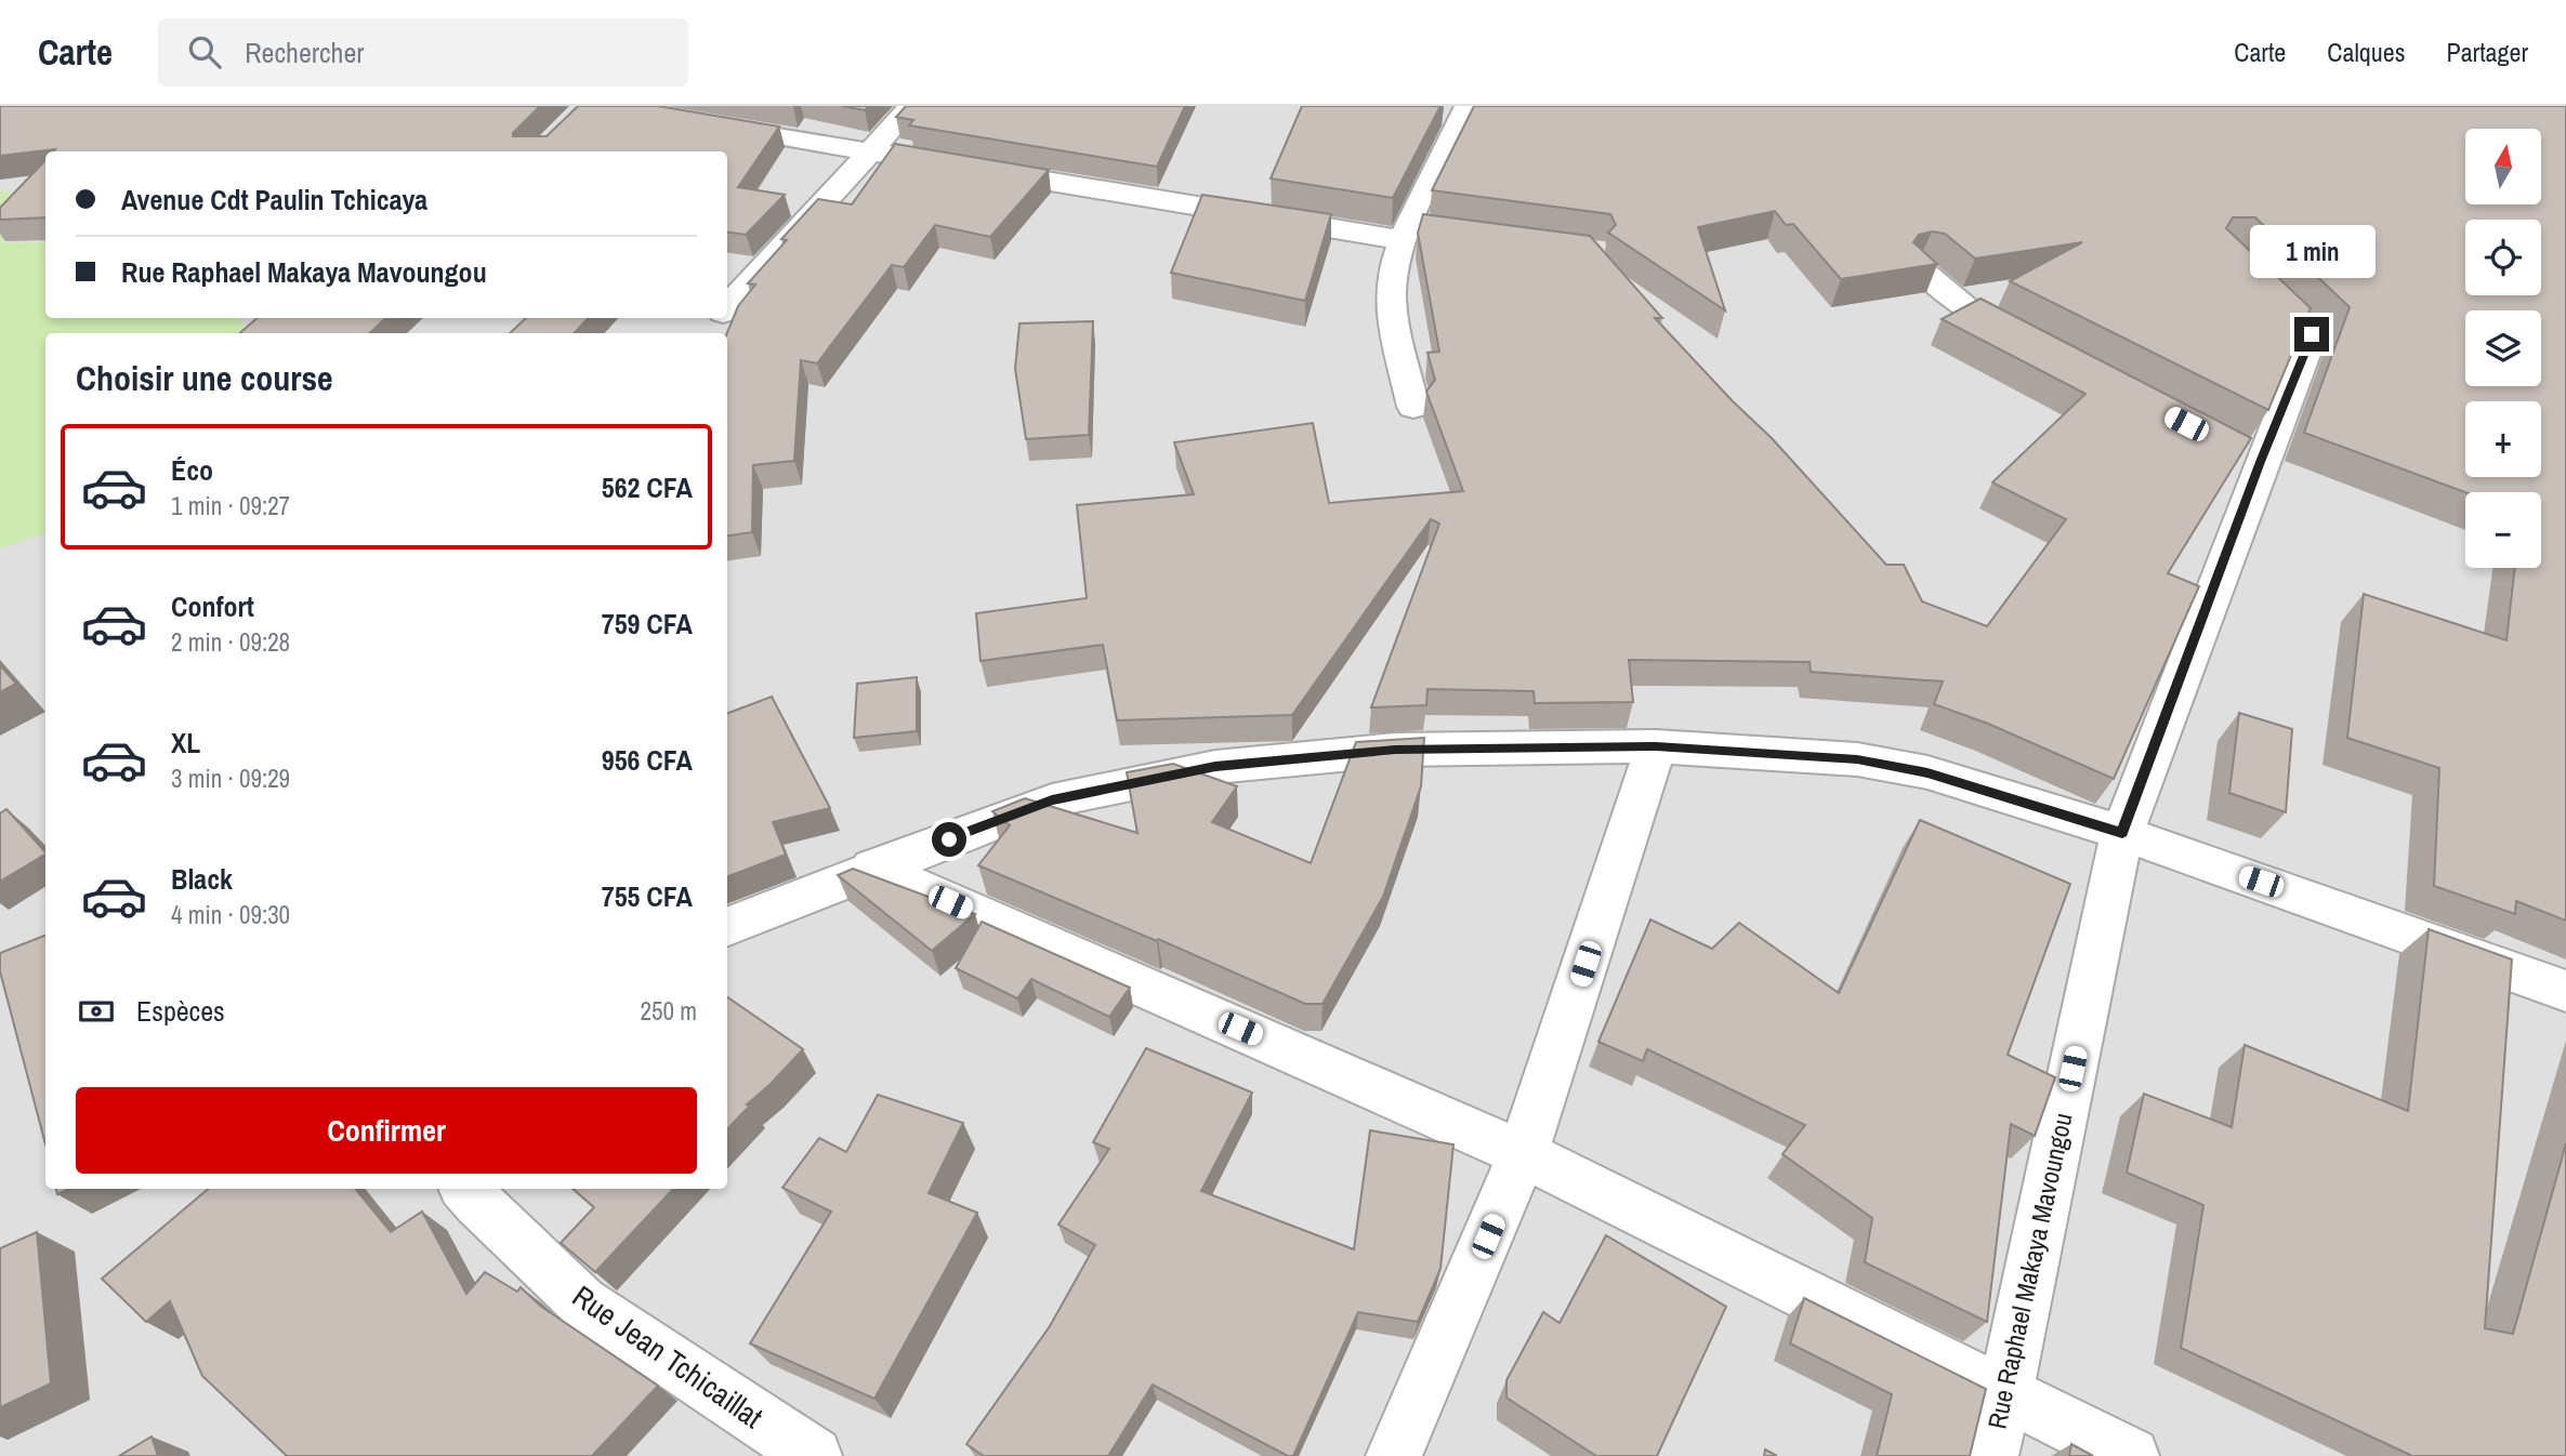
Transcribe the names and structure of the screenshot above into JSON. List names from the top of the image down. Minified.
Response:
{"streets":{"street":["Rue Raphael Makaya Mavoungou","Rue Jean Tchicaillat"]},"north":"top","page":{"header":"Carte","search":"Rechercher","nav":["Carte","Calques","Partager"],"map_buttons":["+","−"],"banner":["Avenue Cdt Paulin Tchicaya","Rue Raphael Makaya Mavoungou"],"bubble":"1 min","heading":"Choisir une course","list":[{"name":"Éco","note":"1 min · 09:27","value":"562 CFA"},{"name":"Confort","note":"2 min · 09:28","value":"759 CFA"},{"name":"XL","note":"3 min · 09:29","value":"956 CFA"},{"name":"Black","note":"4 min · 09:30","value":"755 CFA"}],"pay":["Espèces","250 m"],"buttons":"Confirmer"}}
